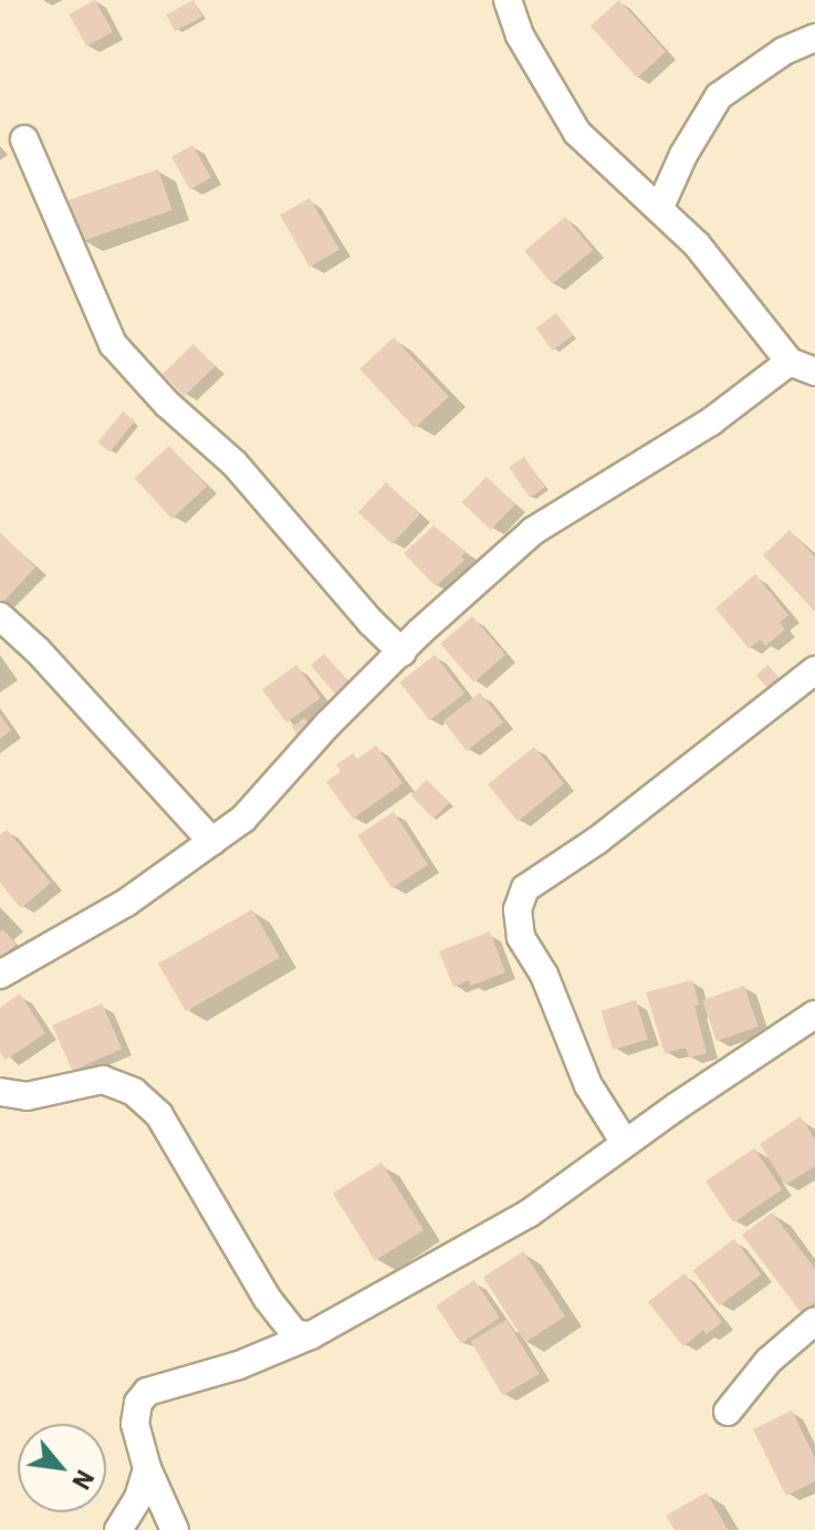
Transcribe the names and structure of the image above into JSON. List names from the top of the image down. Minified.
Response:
{"north":"bottom right"}
